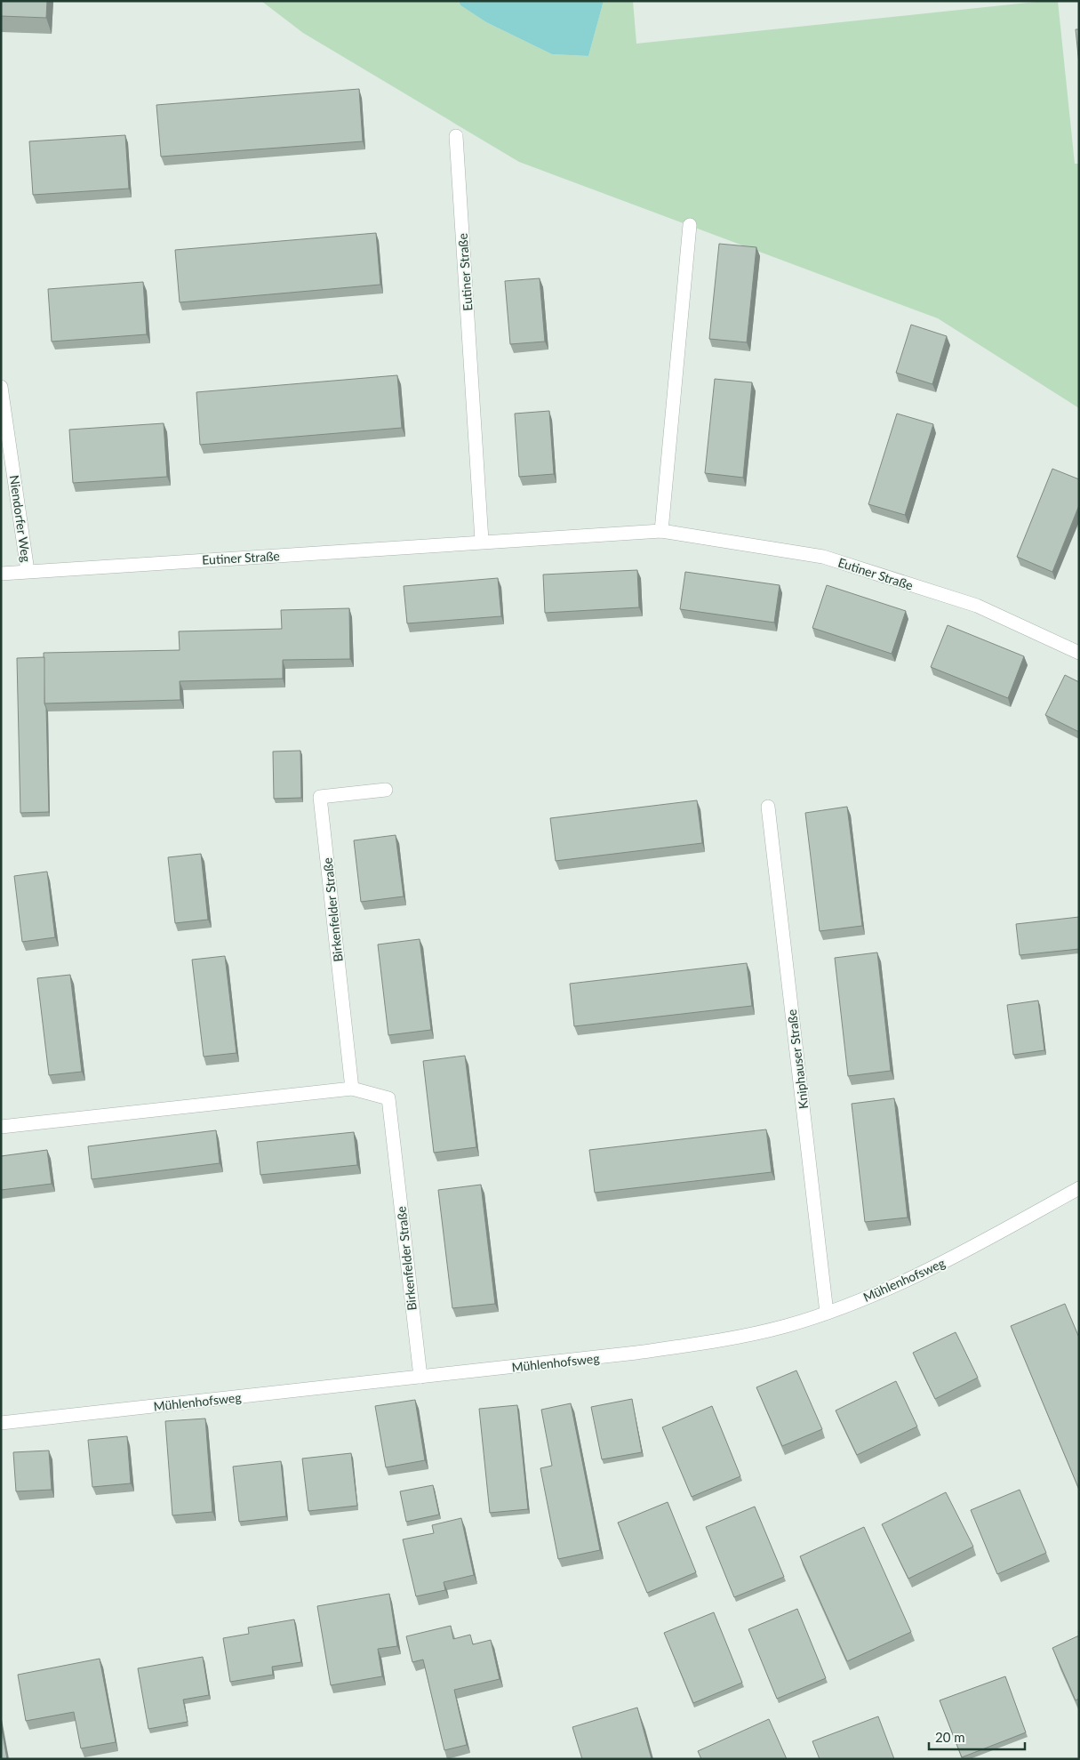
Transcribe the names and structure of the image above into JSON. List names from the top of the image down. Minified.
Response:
{"streets":{"street":["Eutiner Straße","Niendorfer Weg","Birkenfelder Straße","Kniphauser Straße","Mühlenhofsweg"]},"crossings":[["Eutiner Straße","Niendorfer Weg"],["Birkenfelder Straße","Mühlenhofsweg"],["Kniphauser Straße","Mühlenhofsweg"]],"scale_bar":"20 m"}
